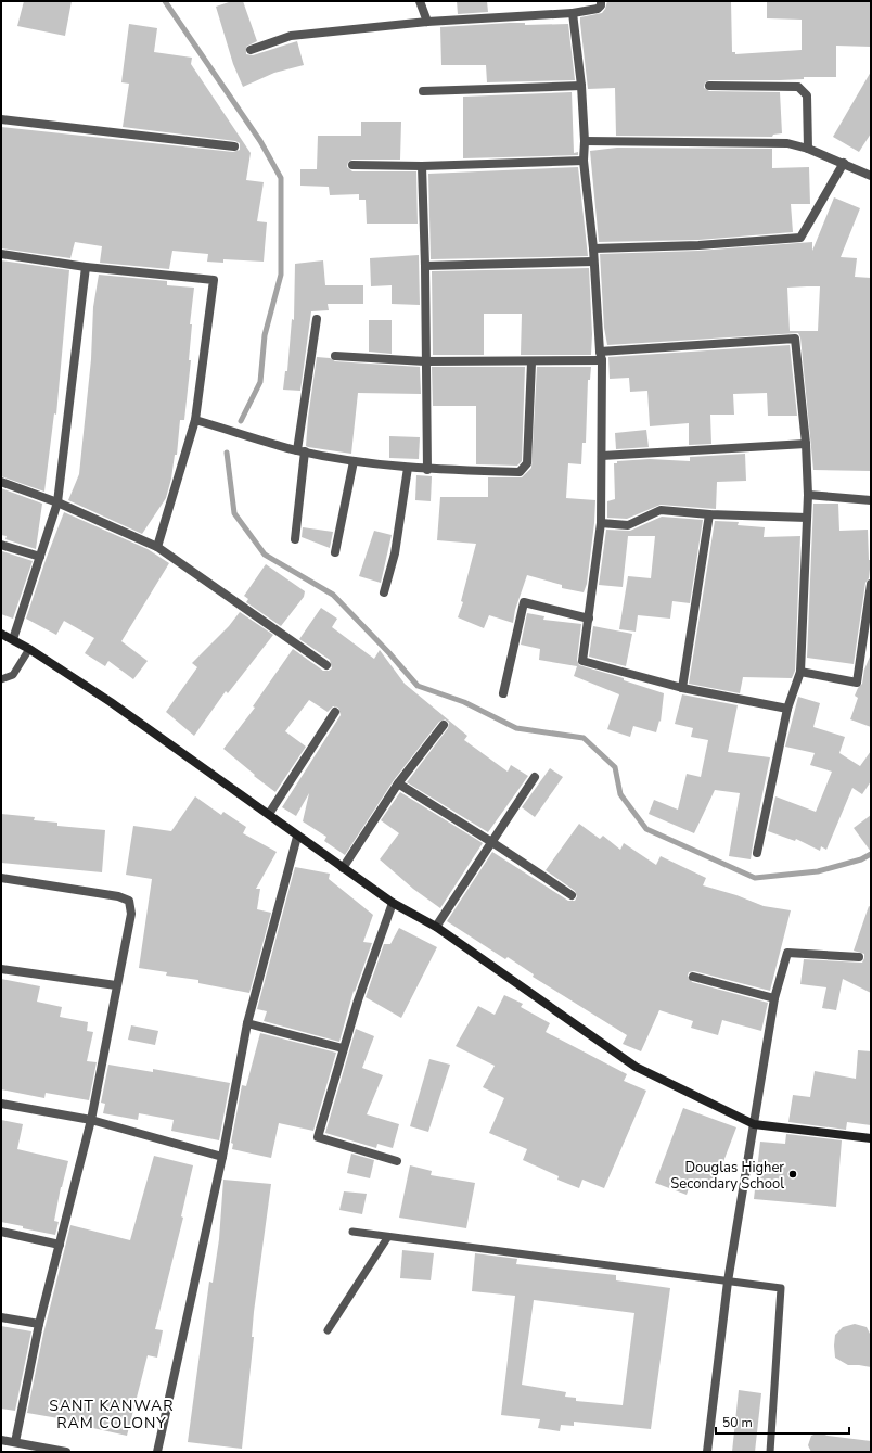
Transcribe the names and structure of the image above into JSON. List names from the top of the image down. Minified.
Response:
{"districts":["SANT KANWAR RAM COLONY"],"places":["Douglas Higher Secondary School"],"scale_bar":"50 m"}
